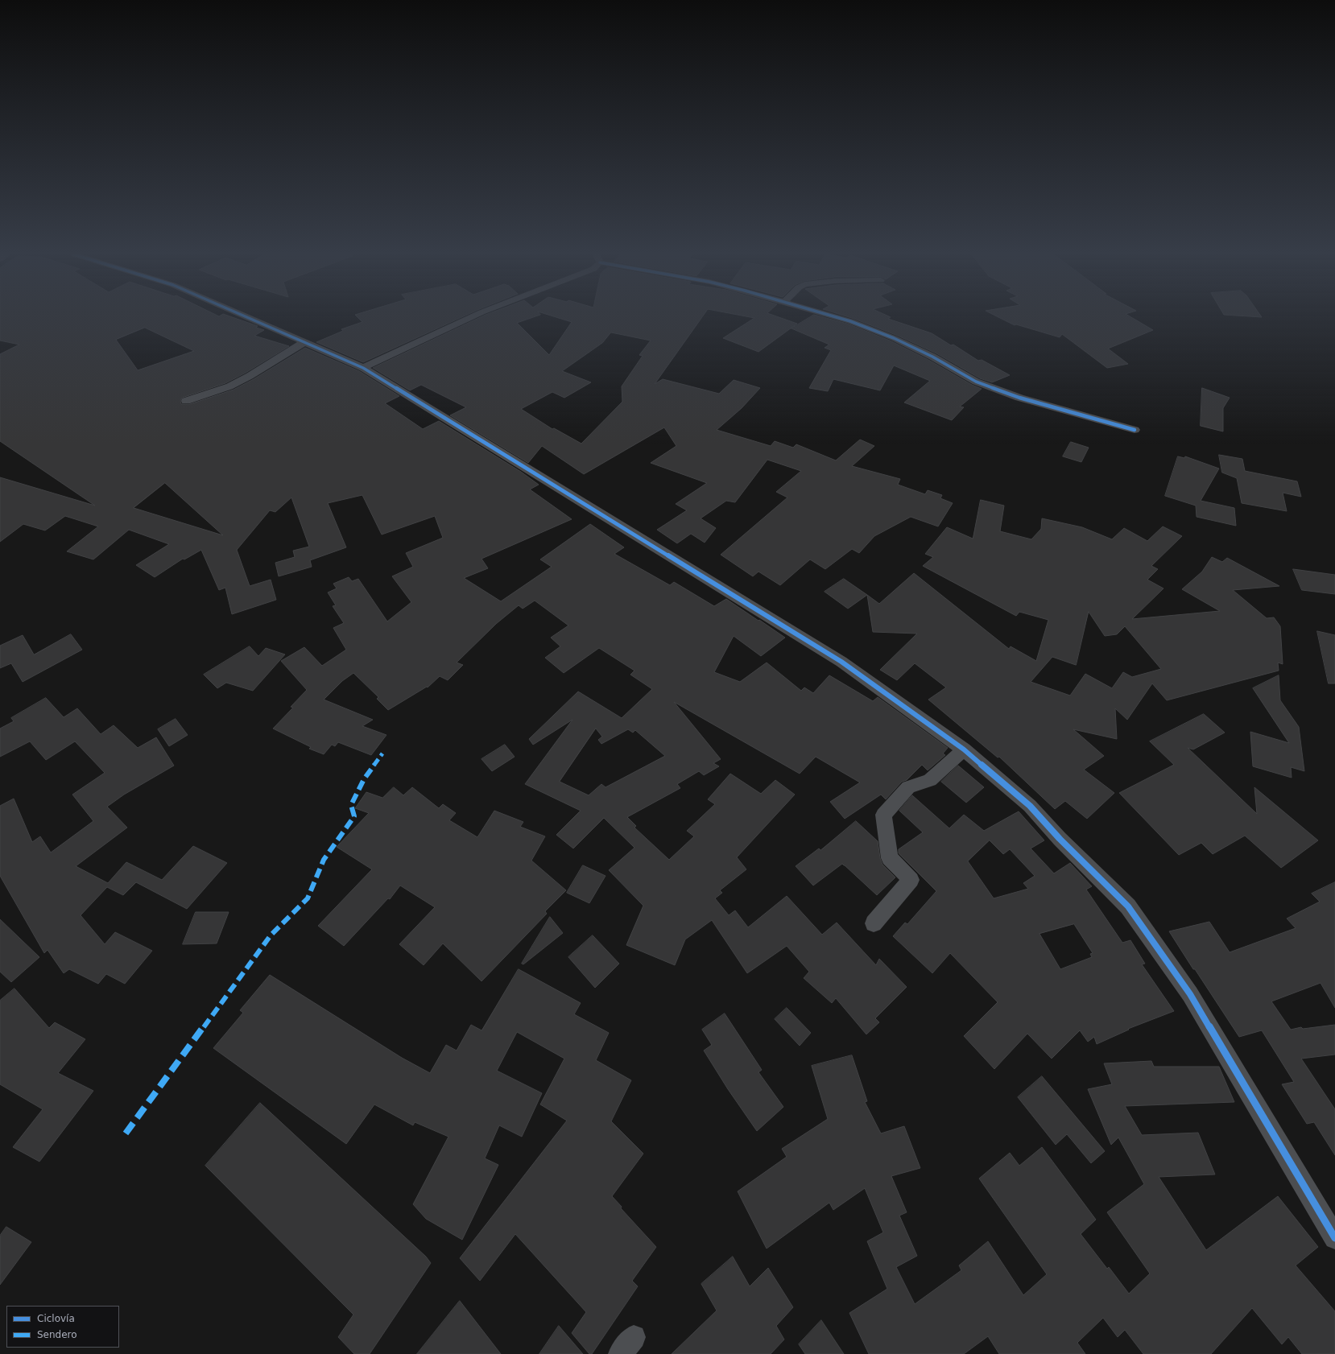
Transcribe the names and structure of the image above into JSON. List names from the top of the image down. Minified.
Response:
{"legend":["Ciclovía","Sendero"]}
